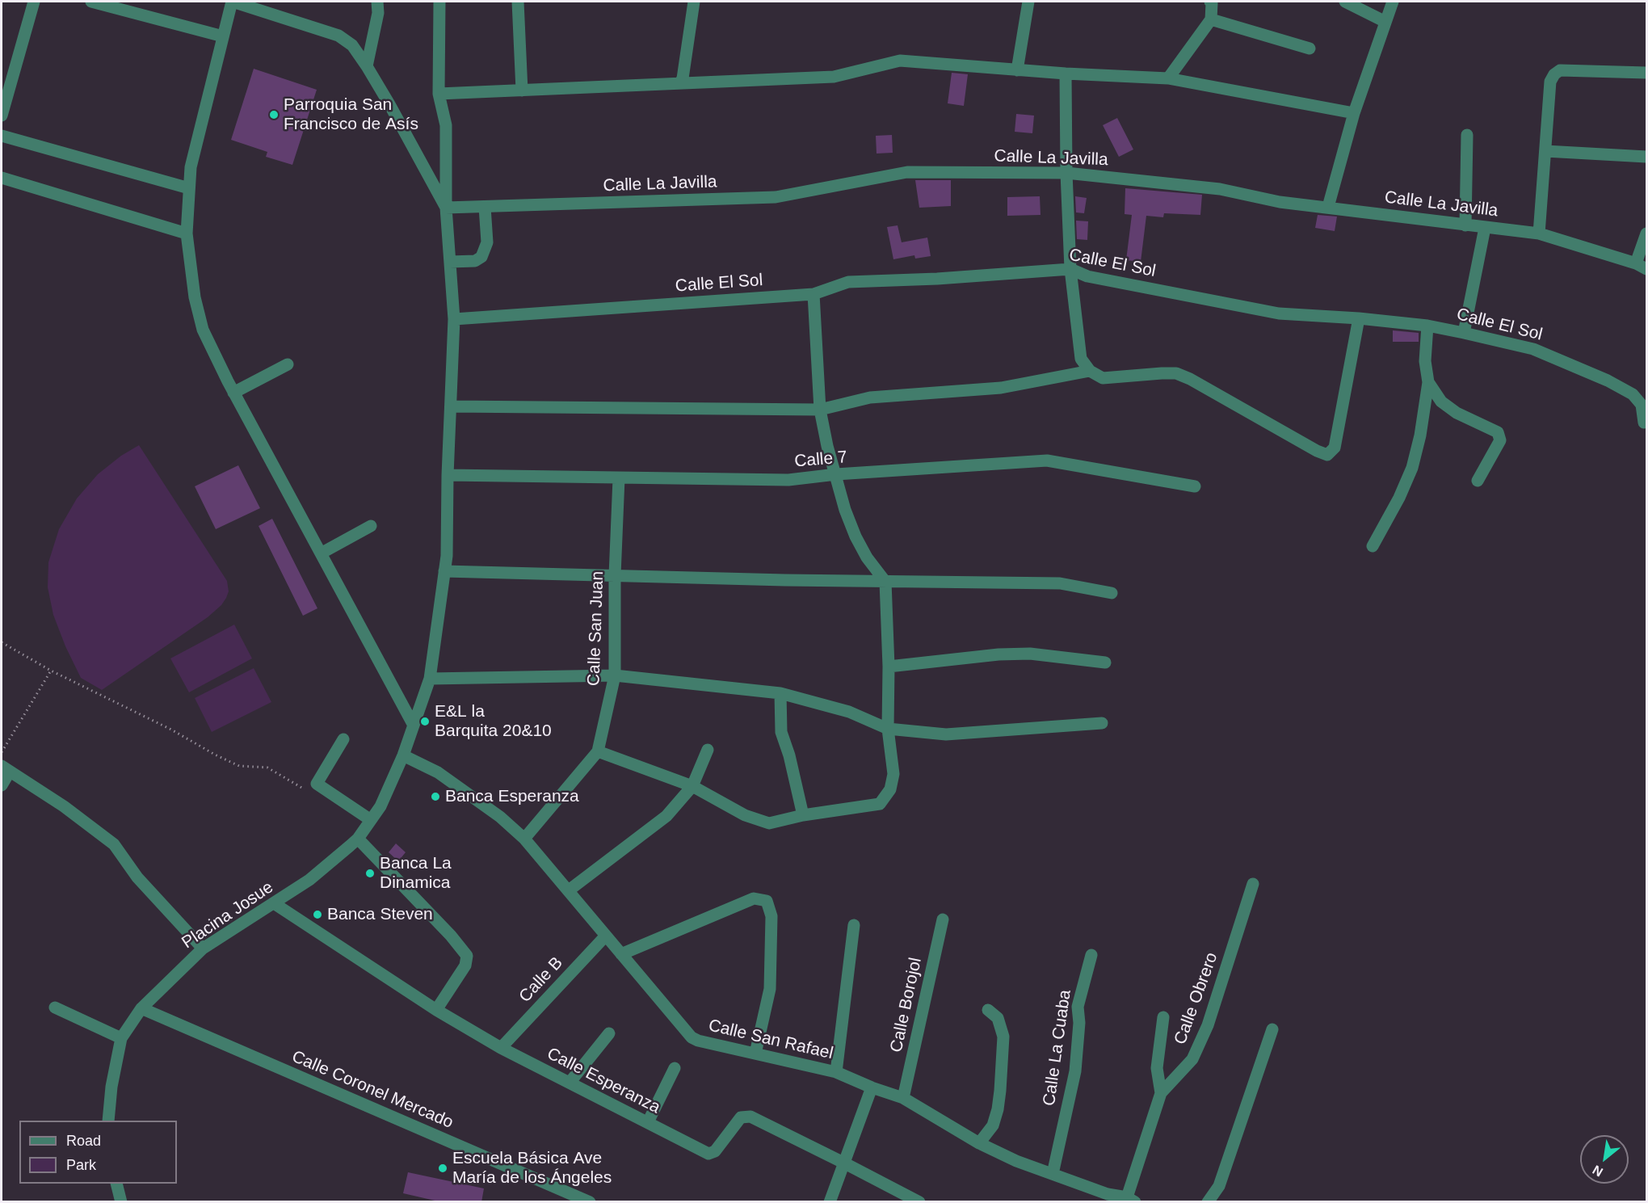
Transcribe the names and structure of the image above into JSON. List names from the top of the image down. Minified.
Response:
{"streets":{"street":["Calle La Javilla","Calle El Sol","Calle 7","Calle San Juan","Placina Josue","Calle B","Calle Obrero","Calle Borojol","Calle San Rafael","Calle La Cuaba","Calle Esperanza","Calle Coronel Mercado"]},"crossings":[["Calle La Javilla","Placina Josue"],["Calle El Sol","Placina Josue"],["Calle 7","Calle San Juan"],["Calle 7","Placina Josue"],["Calle San Juan","Calle San Rafael"],["Placina Josue","Calle San Rafael"],["Placina Josue","Calle Esperanza"],["Placina Josue","Calle Coronel Mercado"],["Calle B","Calle San Rafael"],["Calle B","Calle Esperanza"],["Calle Obrero","Calle San Rafael"],["Calle Borojol","Calle San Rafael"],["Calle San Rafael","Calle La Cuaba"]],"places":["Parroquia San Francisco de Asís","E&L la Barquita 20&10","Banca Esperanza","Banca La Dinamica","Banca Steven","Escuela Básica Ave María de los Ángeles"],"legend":["Road","Park"],"north":"bottom left"}
